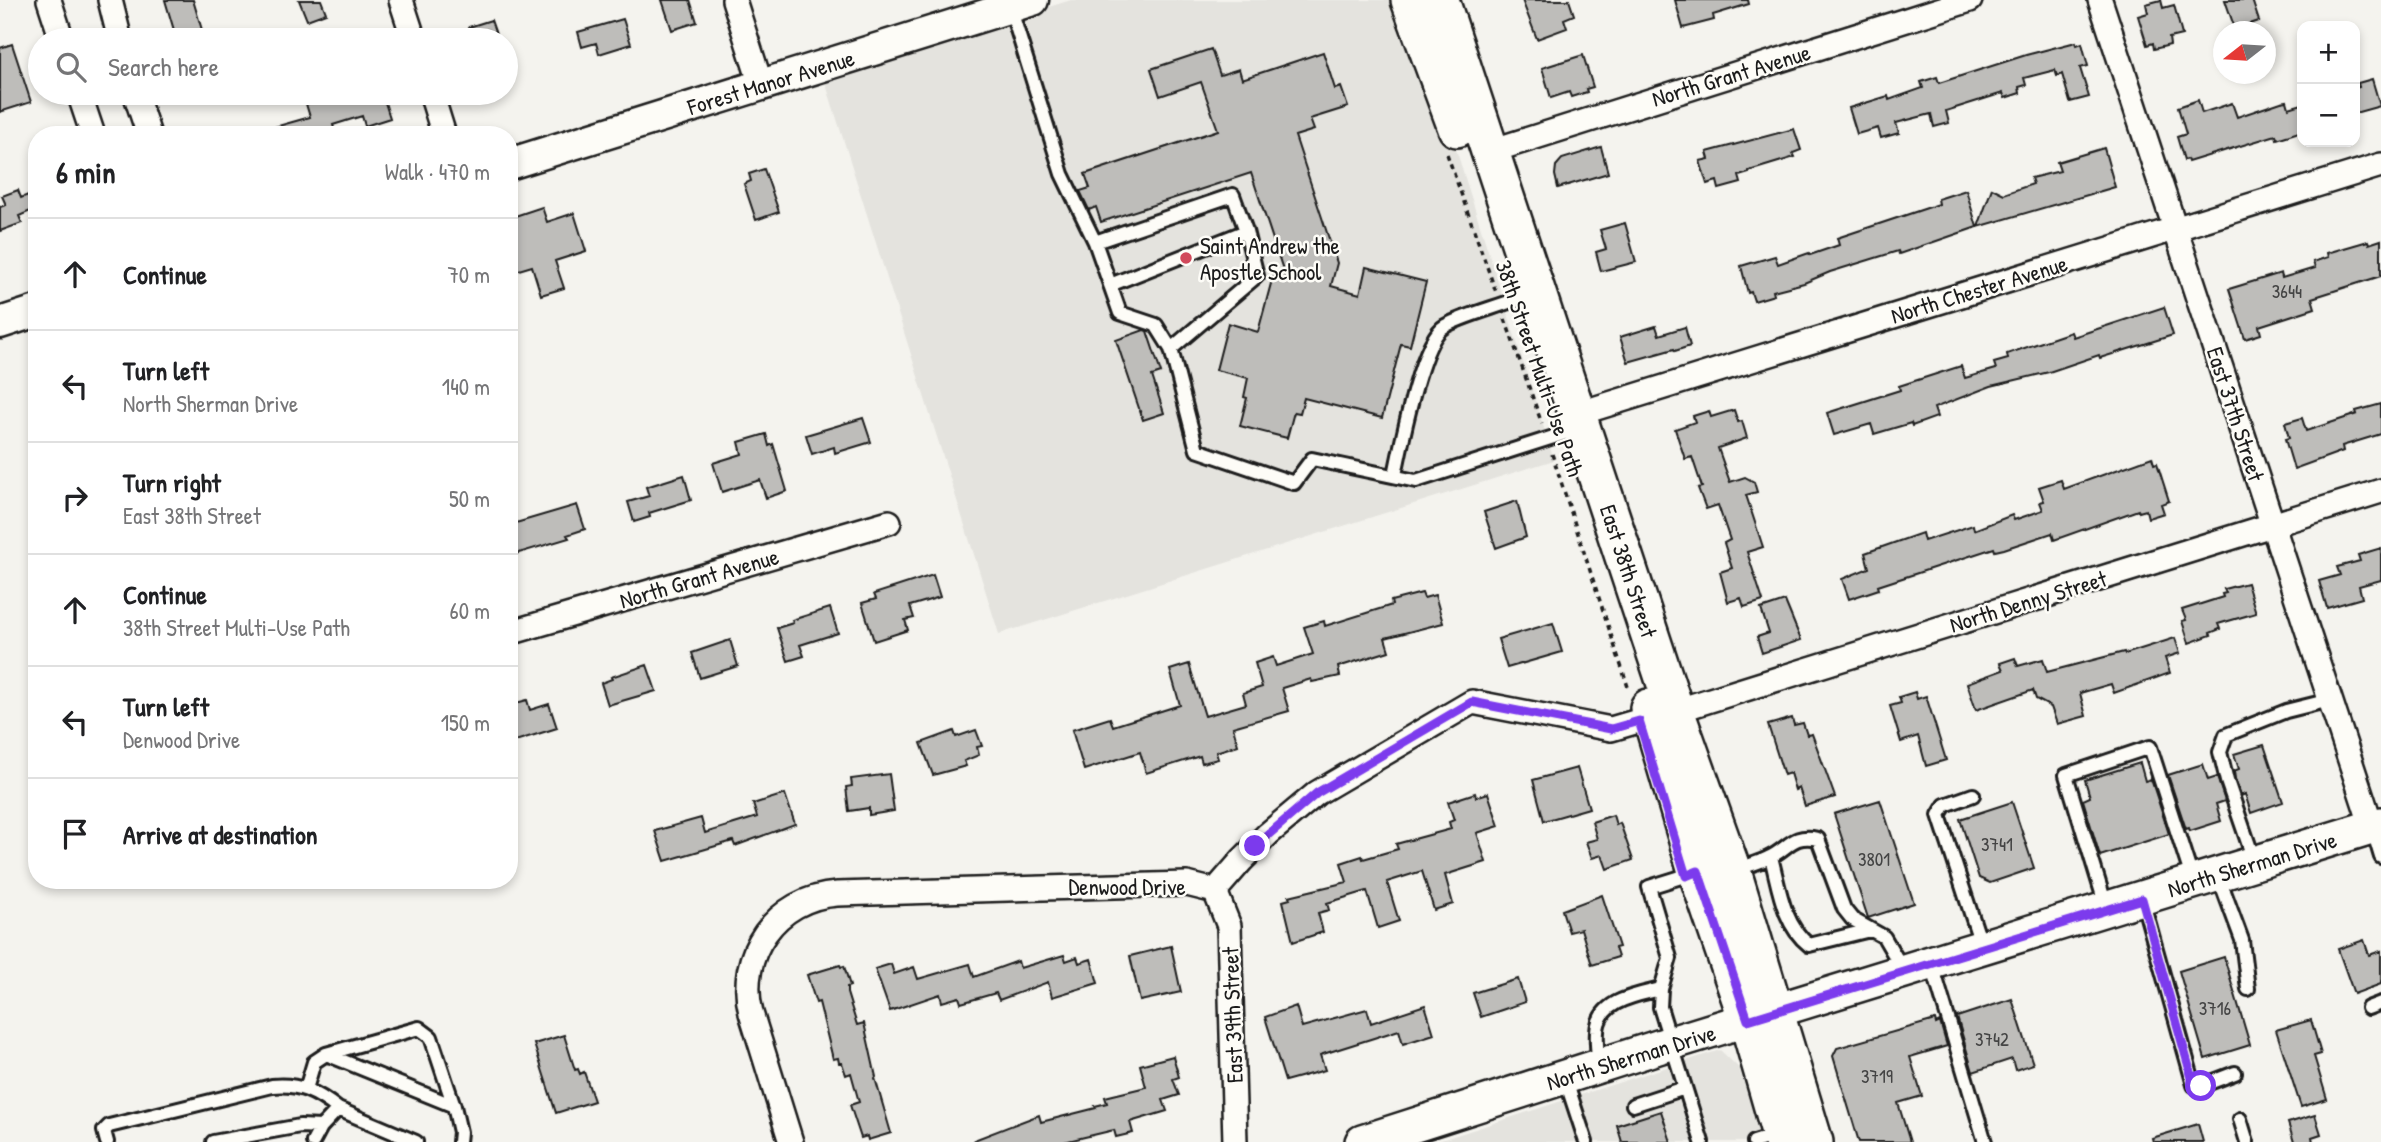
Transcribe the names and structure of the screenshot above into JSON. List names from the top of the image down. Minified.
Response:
{"streets":{"main road":["East 38th Street","North Sherman Drive"],"street":["North Grant Avenue","Forest Manor Avenue","North Chester Avenue","East 37th Street","North Denny Street","Denwood Drive","East 39th Street"],"path":["38th Street Multi-Use Path"]},"crossings":[["North Grant Avenue","East 38th Street"],["North Chester Avenue","38th Street Multi-Use Path"],["North Chester Avenue","East 37th Street"],["North Chester Avenue","East 38th Street"],["38th Street Multi-Use Path","East 38th Street"],["38th Street Multi-Use Path","North Denny Street"],["38th Street Multi-Use Path","Denwood Drive"],["East 37th Street","North Denny Street"],["East 37th Street","North Sherman Drive"],["East 38th Street","North Denny Street"],["East 38th Street","North Sherman Drive"],["East 38th Street","Denwood Drive"],["North Denny Street","Denwood Drive"],["Denwood Drive","East 39th Street"]],"places":["Saint Andrew the Apostle School"],"house_numbers":["3644","3741","3801","3716","3742","3719"],"north":"left","page":{"map_buttons":["+","−"],"search":"Search here","heading":["6 min","Walk · 470 m"],"list":[["Continue","70 m"],["Turn left","North Sherman Drive","140 m"],["Turn right","East 38th Street","50 m"],["Continue","38th Street Multi-Use Path","60 m"],["Turn left","Denwood Drive","150 m"],"Arrive at destination"]}}
